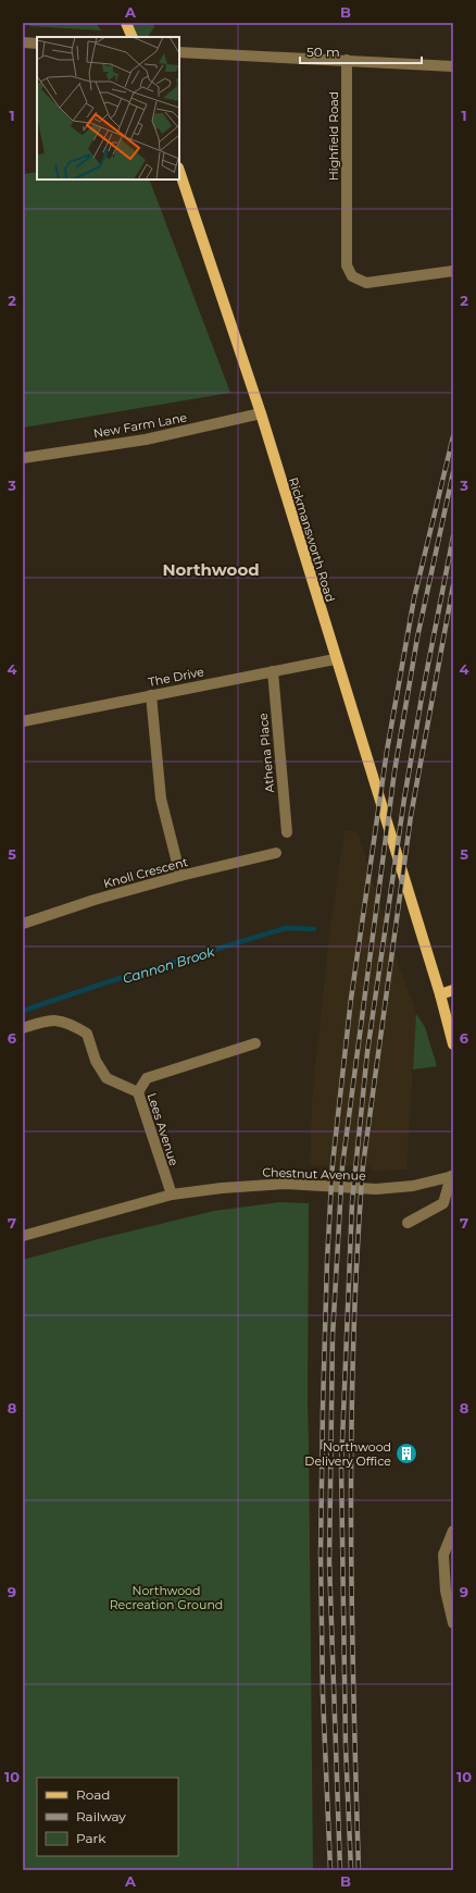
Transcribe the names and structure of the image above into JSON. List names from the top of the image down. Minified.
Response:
{"streets":{"main road":["Rickmansworth Road"],"street":["Highfield Road","New Farm Lane","The Drive","Athena Place","Knoll Crescent","Lees Avenue","Chestnut Avenue"]},"crossings":[["New Farm Lane","Rickmansworth Road"],["Rickmansworth Road","The Drive"],["The Drive","Athena Place"],["Lees Avenue","Chestnut Avenue"]],"districts":["Northwood"],"water":["Cannon Brook"],"parks":["Northwood Recreation Ground"],"places":{"building":["Northwood Delivery Office"]},"legend":["Road","Railway","Park"],"scale_bar":"50 m","grid":{"columns":["A","B"],"rows":["1","2","3","4","5","6","7","8","9","10"]}}
